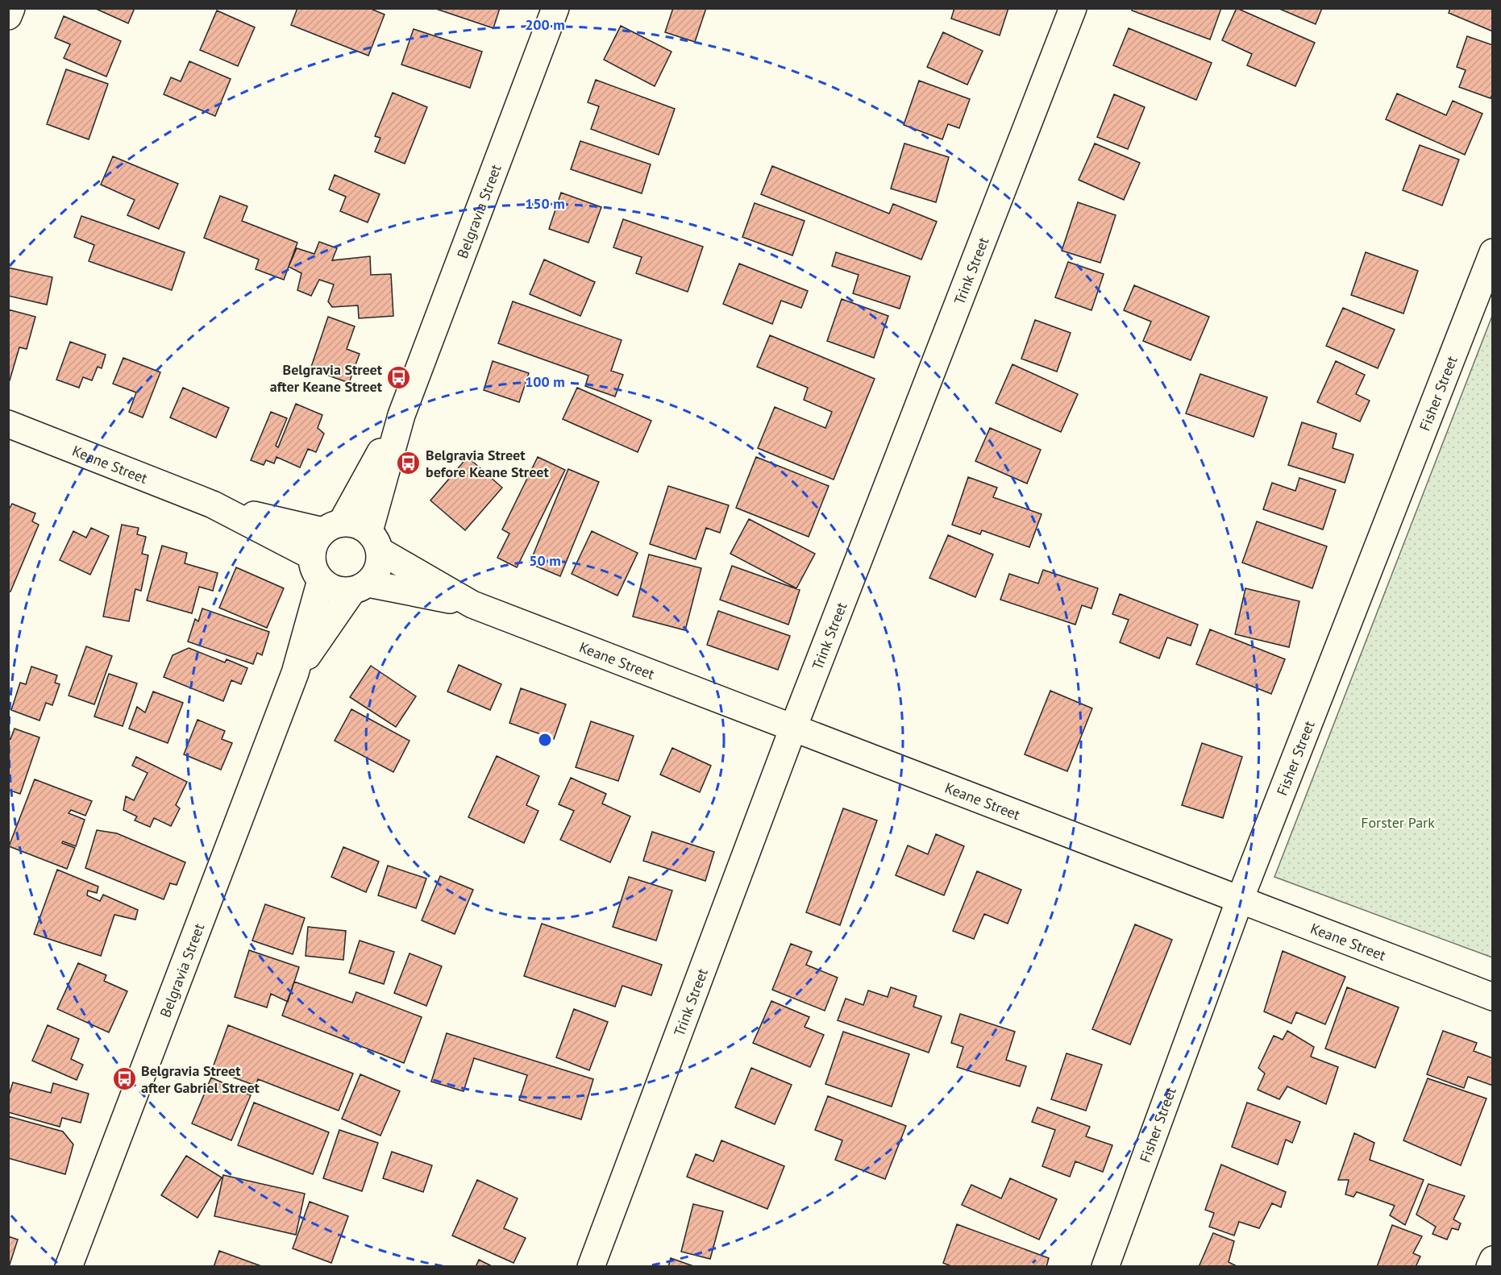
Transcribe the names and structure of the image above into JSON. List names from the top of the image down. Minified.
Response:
{"streets":{"street":["Belgravia Street","Trink Street","Fisher Street","Keane Street"]},"crossings":[["Belgravia Street","Keane Street"],["Trink Street","Keane Street"],["Fisher Street","Keane Street"]],"parks":["Forster Park"],"places":{"bus stop":["Belgravia Street after Keane Street","Belgravia Street before Keane Street","Belgravia Street after Gabriel Street"]},"rings":["200 m","150 m","100 m","50 m"]}
